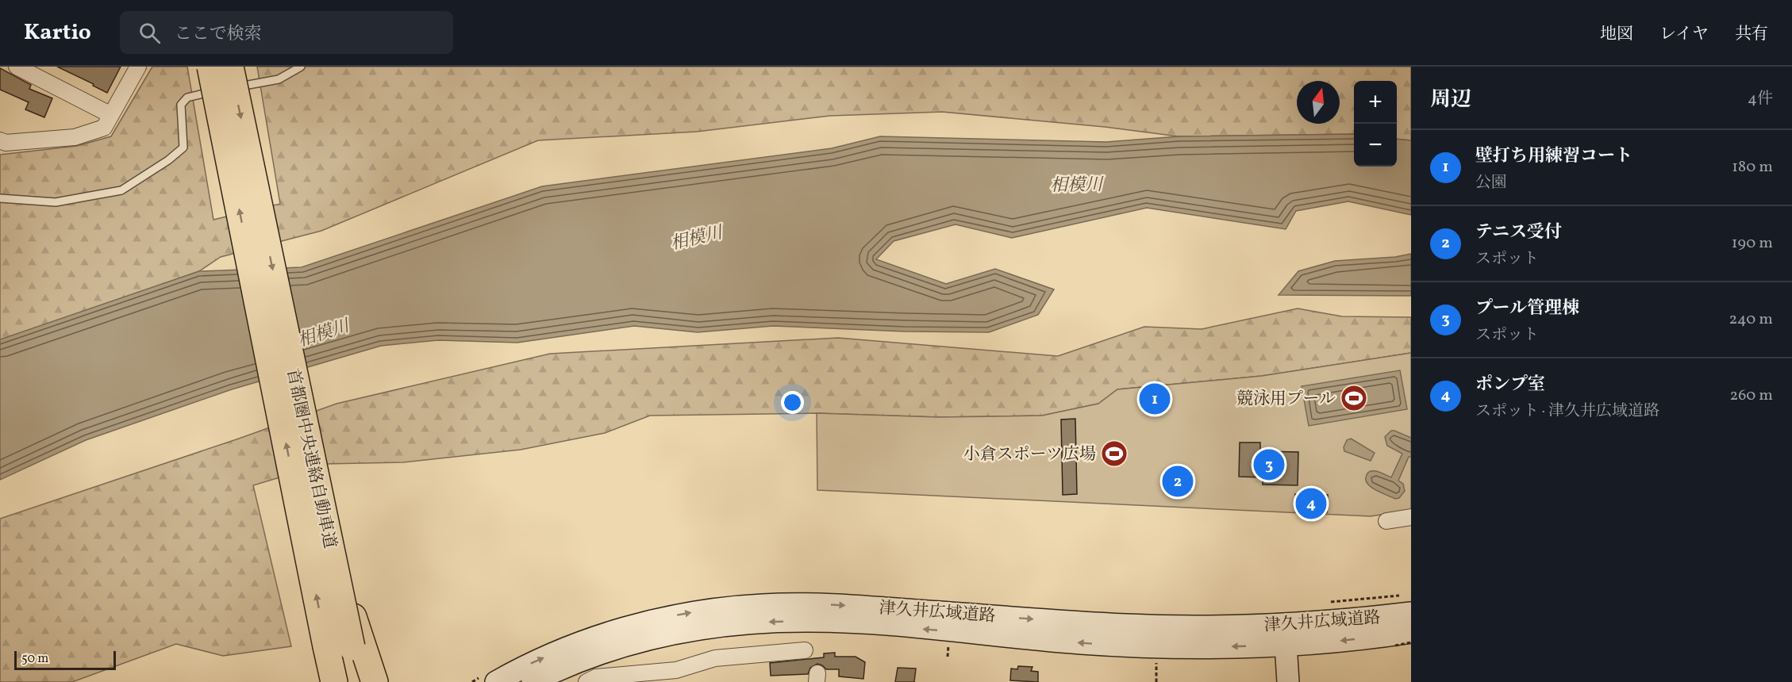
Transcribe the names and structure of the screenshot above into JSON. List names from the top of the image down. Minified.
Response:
{"streets":{"highway":["首都圏中央連絡自動車道"],"main road":["津久井広域道路"]},"water":["相模川"],"places":{"sports":["競泳用プール","小倉スポーツ広場"]},"scale_bar":"50 m","north":"top","page":{"header":"Kartio","search":"ここで検索","nav":["地図","レイヤ","共有"],"heading":["周辺","4件"],"map_buttons":["+","−"],"list":[{"mark":"1","name":"壁打ち用練習コート","note":"公園","value":"180 m"},{"mark":"2","name":"テニス受付","note":"スポット","value":"190 m"},{"mark":"3","name":"プール管理棟","note":"スポット","value":"240 m"},{"mark":"4","name":"ポンプ室","note":"スポット · 津久井広域道路","value":"260 m"}],"pins":["1","3","2","4"],"scale":"50 m"}}
